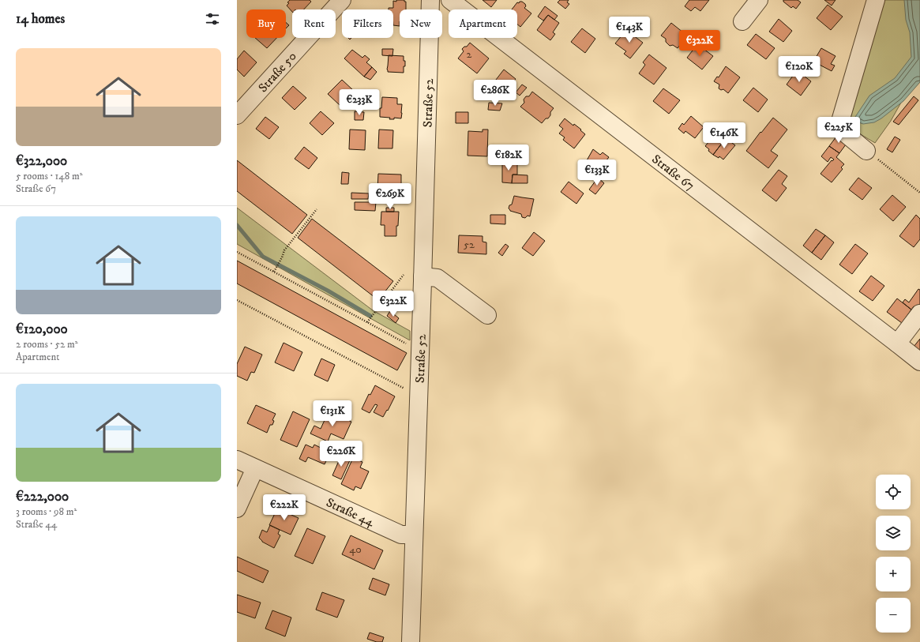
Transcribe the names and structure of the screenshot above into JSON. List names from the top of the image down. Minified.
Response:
{"streets":{"street":["Straße 50","Straße 52","Straße 67","Straße 44"]},"crossings":[["Straße 52","Straße 44"]],"house_numbers":["2","52","40"],"page":{"heading":"14 homes","chip":["Buy","Rent","Filters","New","Apartment"],"price":["€143K","€322K","€120K","€286K","€233K","€225K","€146K","€182K","€133K","€269K","€322K","€131K","€226K","€222K"],"list":[{"name":"€322,000","note":"5 rooms · 148 m² · Straße 67"},{"name":"€120,000","note":"2 rooms · 52 m² · Apartment"},{"name":"€222,000","note":"3 rooms · 98 m² · Straße 44"}],"map_buttons":["+","−"]}}
